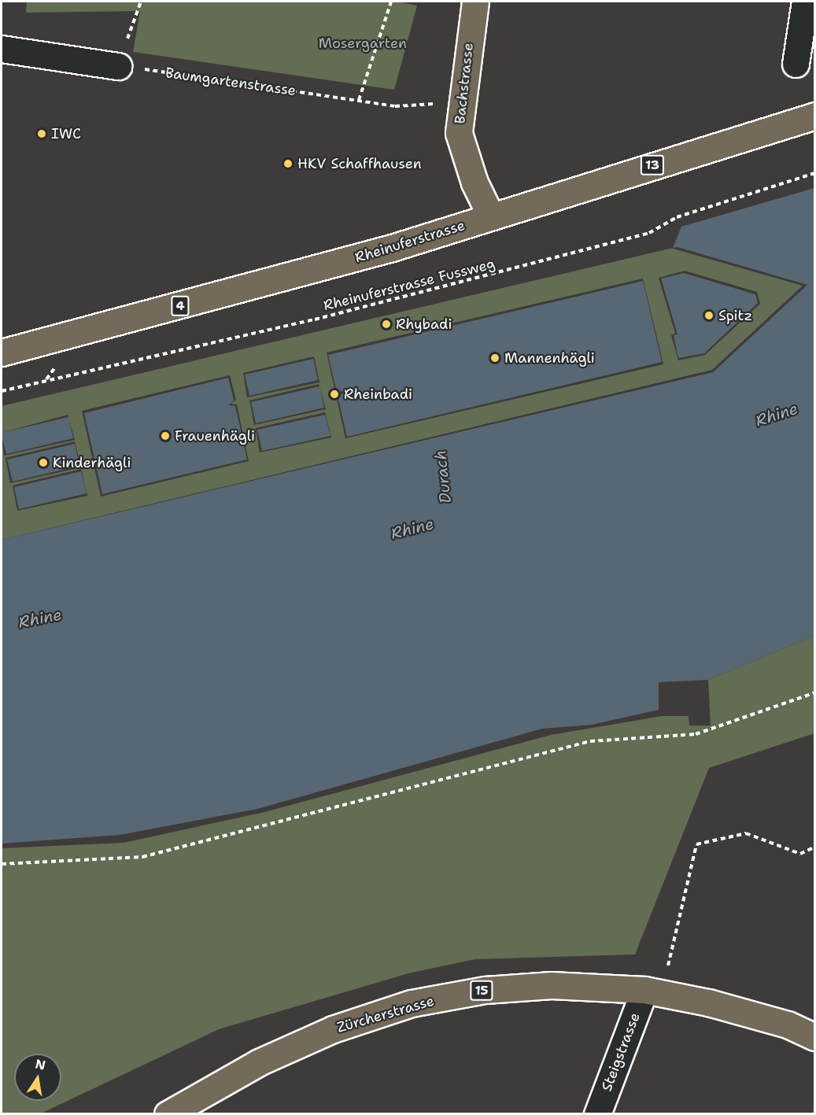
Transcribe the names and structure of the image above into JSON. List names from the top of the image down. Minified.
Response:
{"streets":{"main road":["Bachstrasse","13","Rheinuferstrasse","4","15","Zürcherstrasse"],"street":["Steigstrasse"],"path":["Baumgartenstrasse","Rheinuferstrasse Fussweg"]},"crossings":[["Baumgartenstrasse","Bachstrasse"],["Bachstrasse","Rheinuferstrasse"],["Zürcherstrasse","Steigstrasse"]],"water":["Rhine","Durach"],"parks":["Mosergarten"],"places":["IWC","HKV Schaffhausen","Spitz","Rhybadi","Mannenhägli","Rheinbadi","Frauenhägli","Kinderhägli"],"north":"top"}
